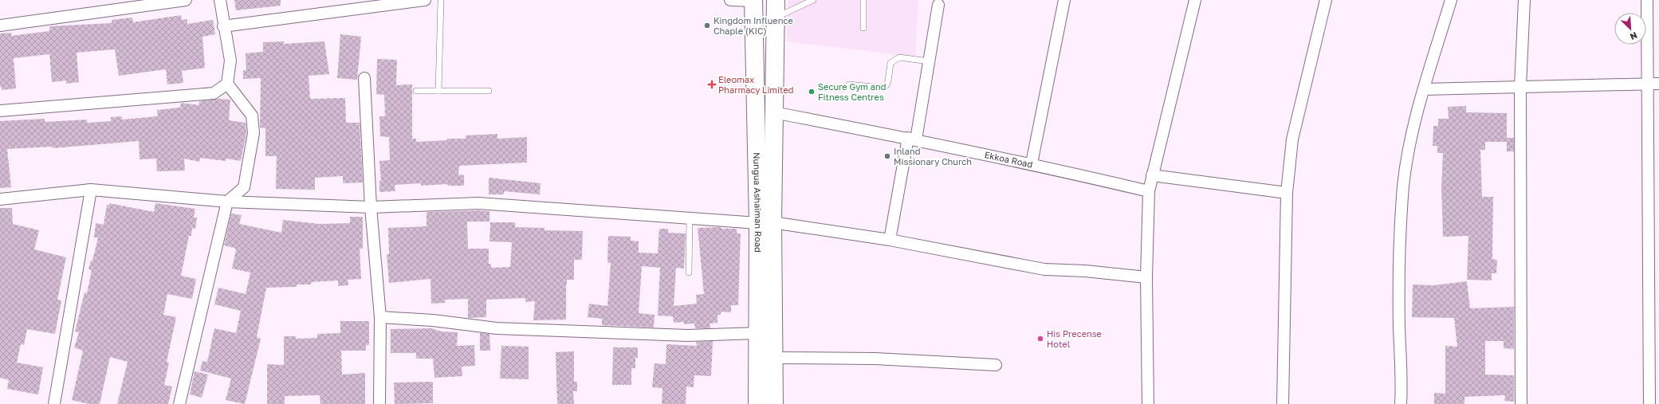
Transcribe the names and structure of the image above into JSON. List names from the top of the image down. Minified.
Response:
{"streets":{"main road":["Nungua Ashaiman Road"],"street":["Ekkoa Road"]},"crossings":[["Ekkoa Road","Nungua Ashaiman Road"]],"places":{"other":["Kingdom Influence Chaple (KIC)","Secure Gym and Fitness Centres","Inland Missionary Church","His Precense Hotel"],"health":["Eleomax Pharmacy Limited"]},"north":"bottom right"}
